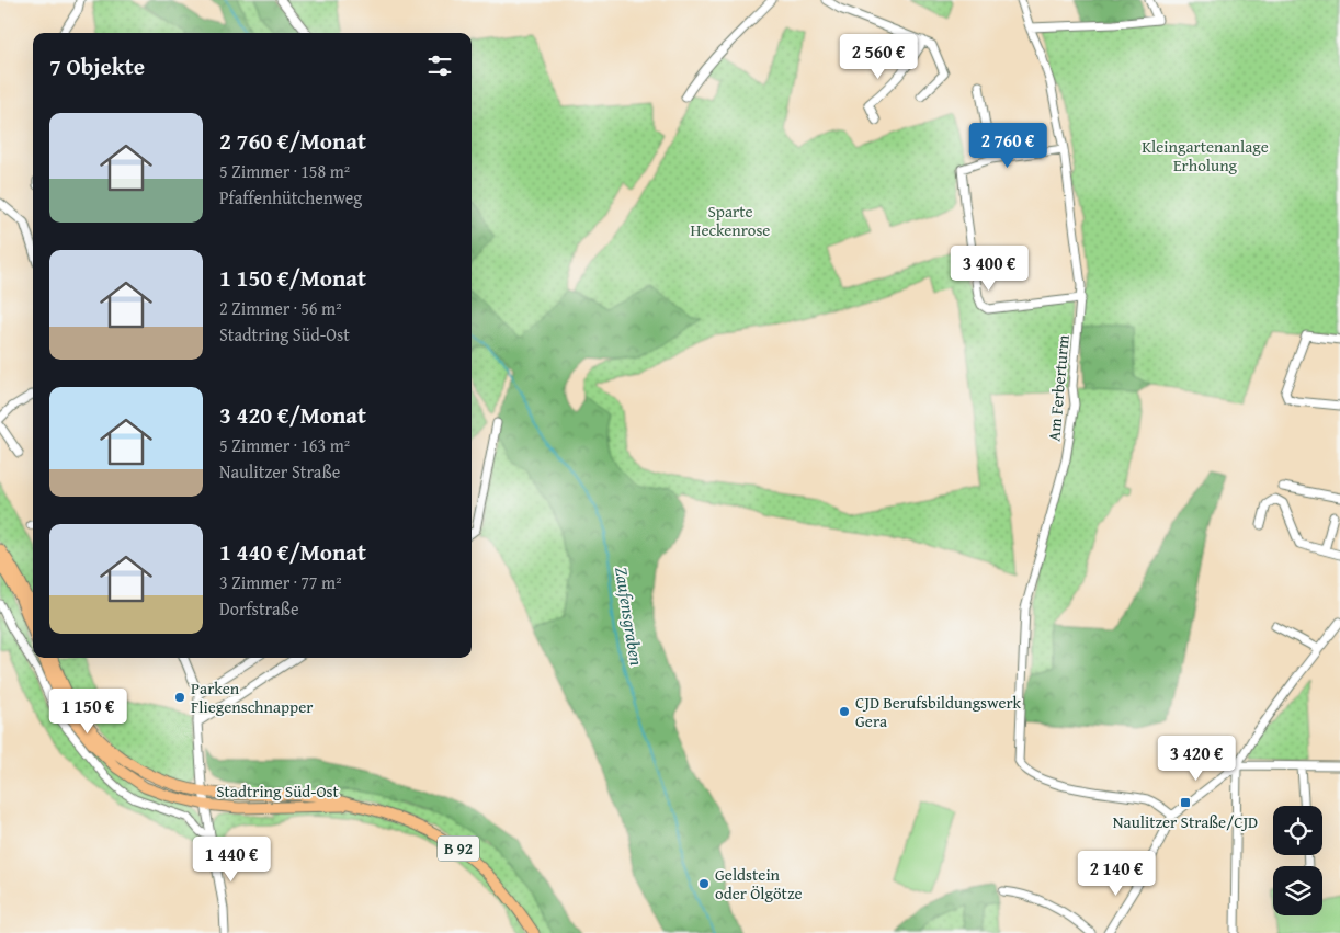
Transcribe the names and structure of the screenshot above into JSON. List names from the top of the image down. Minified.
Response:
{"streets":{"main road":["Stadtring Süd-Ost","B 92"],"street":["Am Ferberturm"]},"water":["Zaufensgraben"],"parks":["Kleingartenanlage Erholung","Sparte Heckenrose"],"places":{"other":["Parken Fliegenschnapper","CJD Berufsbildungswerk Gera","Geldstein oder Ölgötze"],"transit":["Naulitzer Straße/CJD"]},"page":{"heading":"7 Objekte","price":["2 560 €","2 760 €","3 400 €","1 150 €","3 420 €","1 440 €","2 140 €"],"list":[{"name":"2 760 €/Monat","note":"5 Zimmer · 158 m² · Pfaffenhütchenweg"},{"name":"1 150 €/Monat","note":"2 Zimmer · 56 m² · Stadtring Süd-Ost"},{"name":"3 420 €/Monat","note":"5 Zimmer · 163 m² · Naulitzer Straße"},{"name":"1 440 €/Monat","note":"3 Zimmer · 77 m² · Dorfstraße"}]}}
